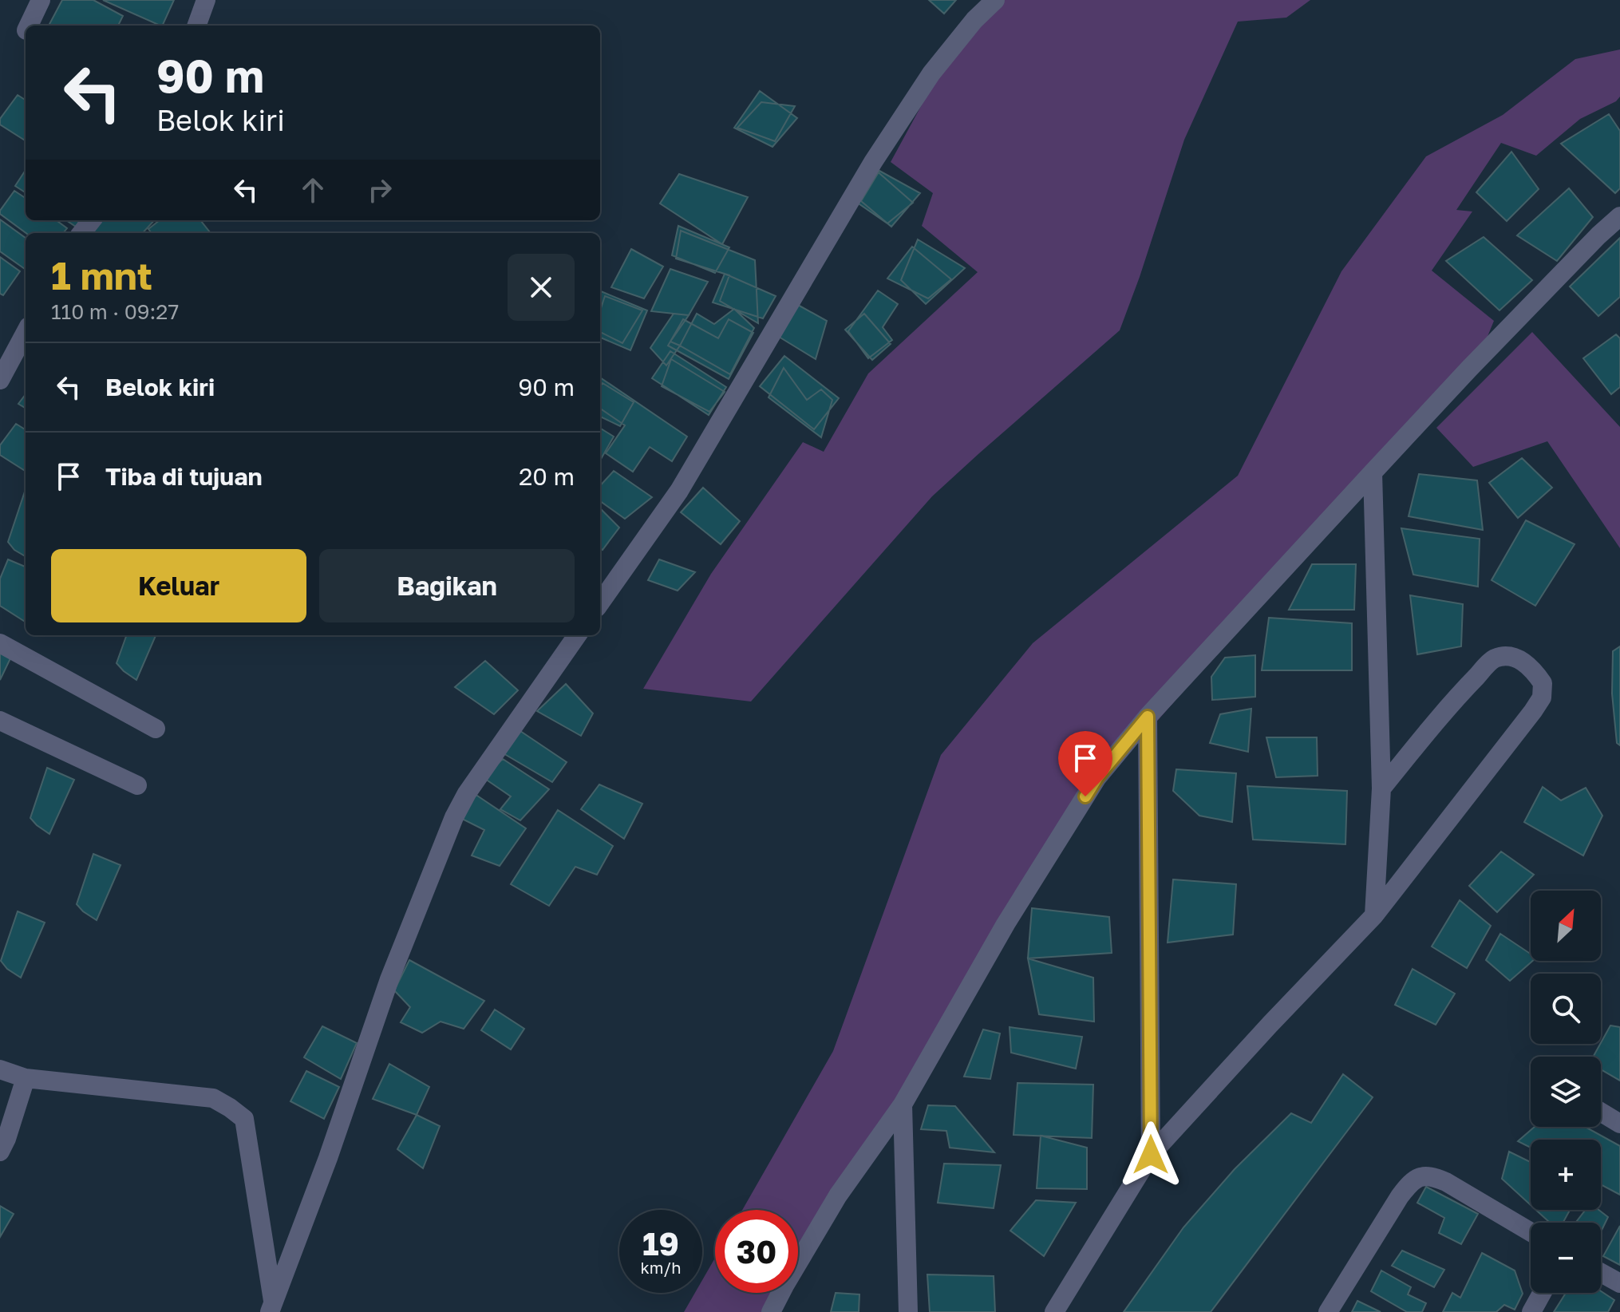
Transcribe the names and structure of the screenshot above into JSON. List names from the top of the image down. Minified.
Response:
{"north":"top right","page":{"turn":["90 m","Belok kiri"],"heading":["1 mnt","110 m · 09:27"],"list":[{"name":"Belok kiri","value":"90 m"},{"name":"Tiba di tujuan","value":"20 m"}],"buttons":["Keluar","Bagikan"],"map_buttons":["+","−"],"speed":"19 km/h","limit":"30"}}
